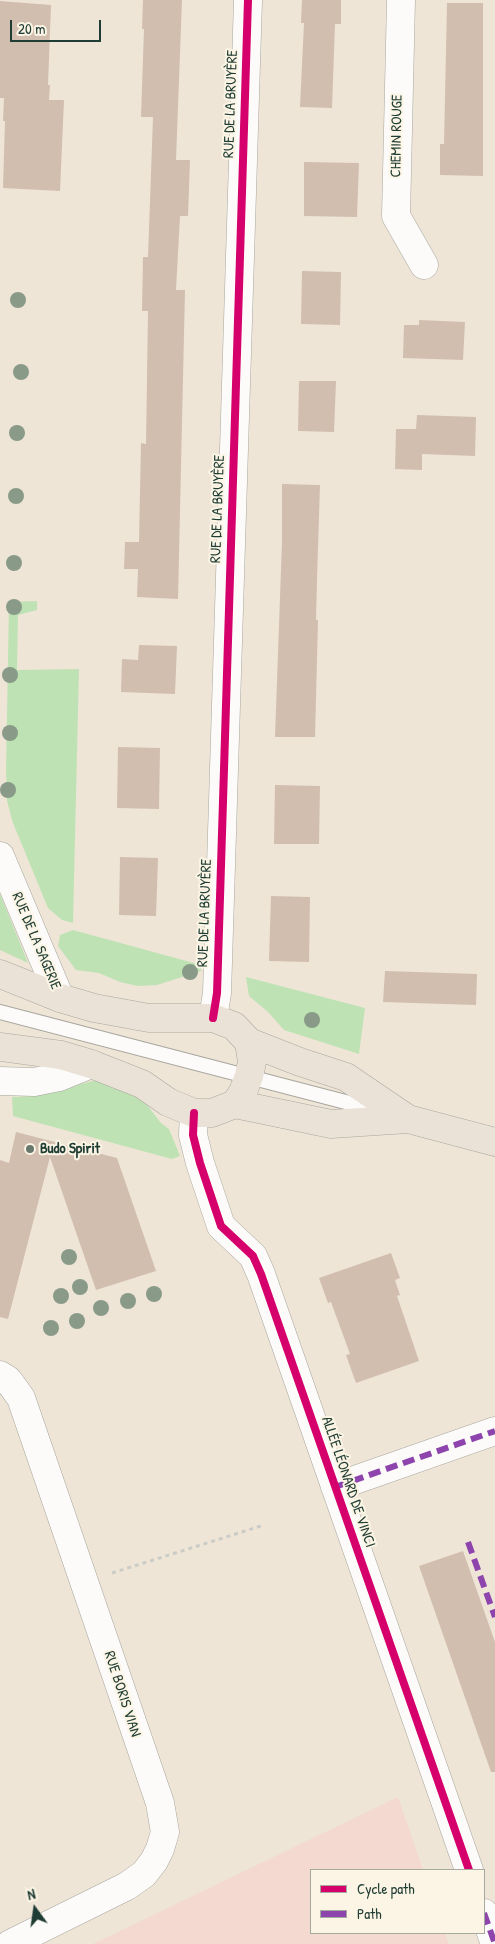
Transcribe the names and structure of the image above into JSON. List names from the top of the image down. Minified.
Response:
{"streets":{"street":["RUE DE LA BRUYÈRE","CHEMIN ROUGE","RUE DE LA SAGERIE","ALLÉE LÉONARD DE VINCI","RUE BORIS VIAN"]},"places":["Budo Spirit"],"legend":["Cycle path","Path"],"scale_bar":"20 m","north":"top"}
